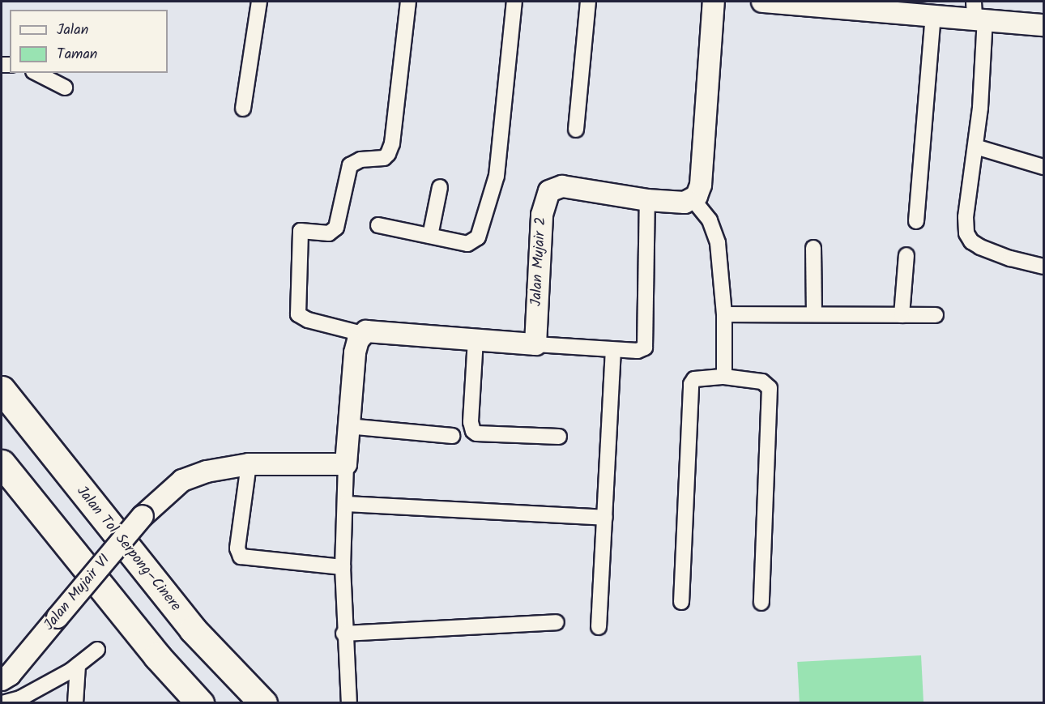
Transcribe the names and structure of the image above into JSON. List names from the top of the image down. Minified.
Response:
{"streets":{"highway":["Jalan Tol Serpong–Cinere"],"street":["Jalan Mujair 2","Jalan Mujair VI"]},"legend":["Jalan","Taman"]}
